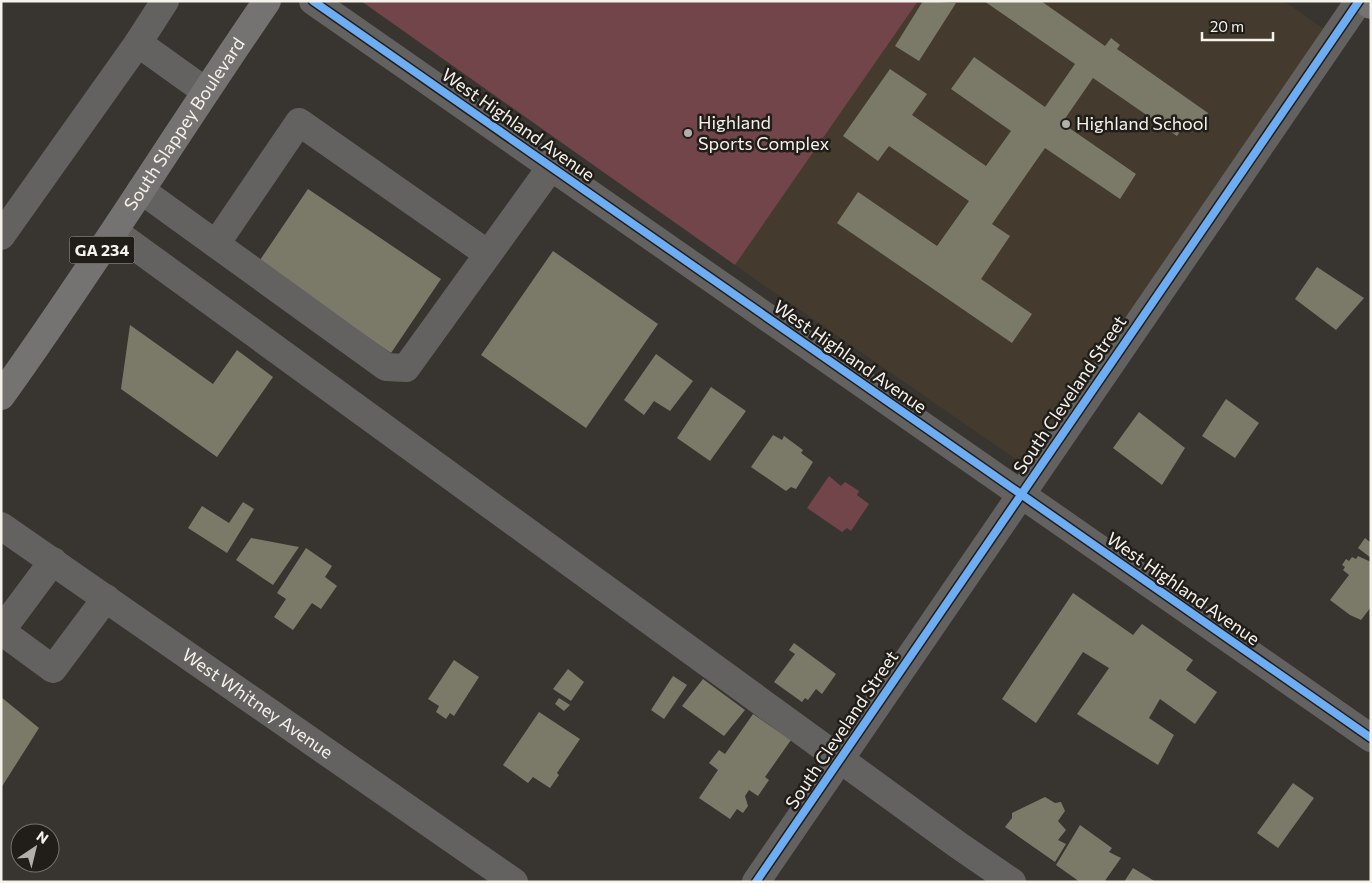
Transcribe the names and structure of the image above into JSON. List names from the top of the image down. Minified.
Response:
{"streets":{"main road":["South Slappey Boulevard","GA 234"],"street":["West Highland Avenue","South Cleveland Street","West Whitney Avenue"]},"crossings":[["West Highland Avenue","South Cleveland Street"]],"places":["Highland School","Highland Sports Complex"],"scale_bar":"20 m","north":"top right"}
